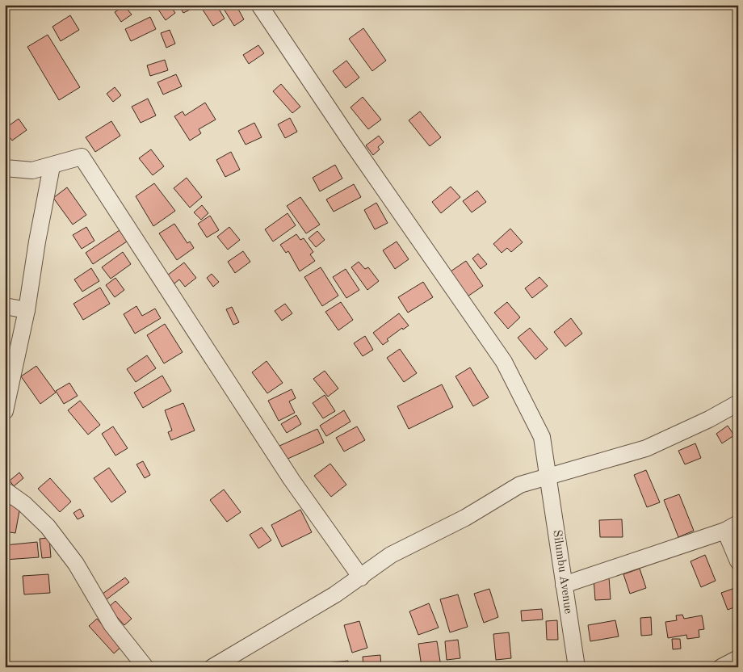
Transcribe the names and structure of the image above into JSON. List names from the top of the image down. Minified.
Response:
{"streets":{"street":["Silumbu Avenue"]}}
